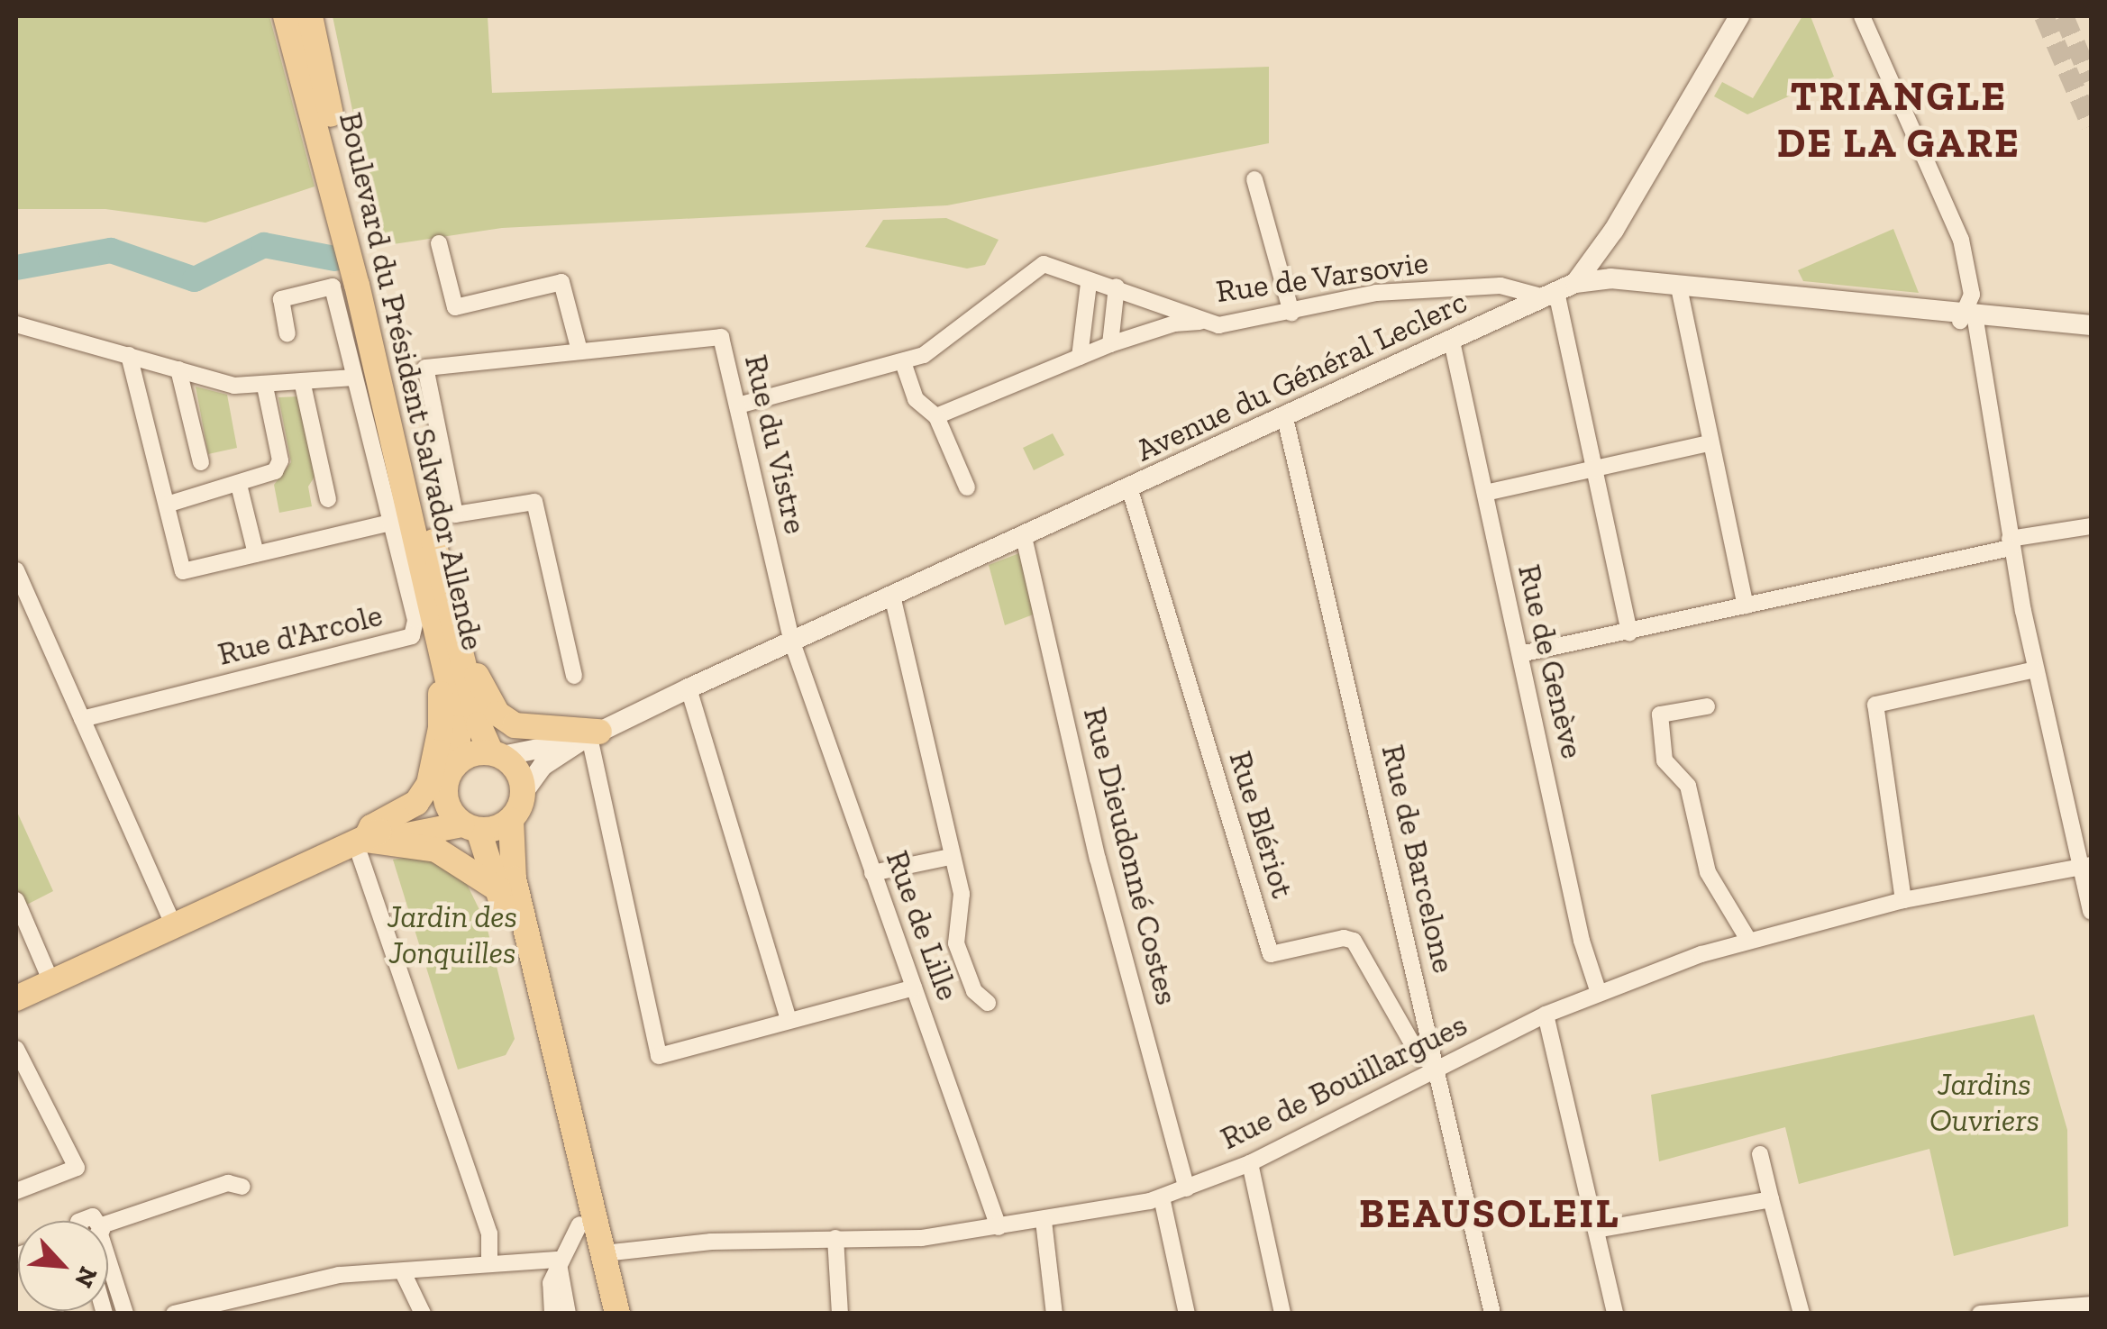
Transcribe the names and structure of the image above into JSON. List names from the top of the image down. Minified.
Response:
{"streets":{"main road":["Avenue du Général Leclerc","Boulevard du Président Salvador Allende"],"street":["Rue de Varsovie","Rue du Vistre","Rue d'Arcole","Rue de Genève","Rue Blériot","Rue Dieudonné Costes","Rue de Barcelone","Rue de Lille","Rue de Bouillargues"]},"crossings":[["Rue de Varsovie","Avenue du Général Leclerc"],["Rue de Varsovie","Rue du Vistre"],["Avenue du Général Leclerc","Boulevard du Président Salvador Allende"],["Avenue du Général Leclerc","Rue du Vistre"],["Avenue du Général Leclerc","Rue de Genève"],["Avenue du Général Leclerc","Rue Blériot"],["Avenue du Général Leclerc","Rue Dieudonné Costes"],["Avenue du Général Leclerc","Rue de Barcelone"],["Avenue du Général Leclerc","Rue de Lille"],["Rue du Vistre","Rue de Lille"],["Rue de Genève","Rue de Bouillargues"],["Rue Blériot","Rue de Barcelone"],["Rue Blériot","Rue de Bouillargues"],["Rue Dieudonné Costes","Rue de Bouillargues"],["Rue de Barcelone","Rue de Bouillargues"],["Rue de Lille","Rue de Bouillargues"]],"districts":["TRIANGLE DE LA GARE","BEAUSOLEIL"],"parks":["Jardin des Jonquilles","Jardins Ouvriers"],"north":"bottom right"}
